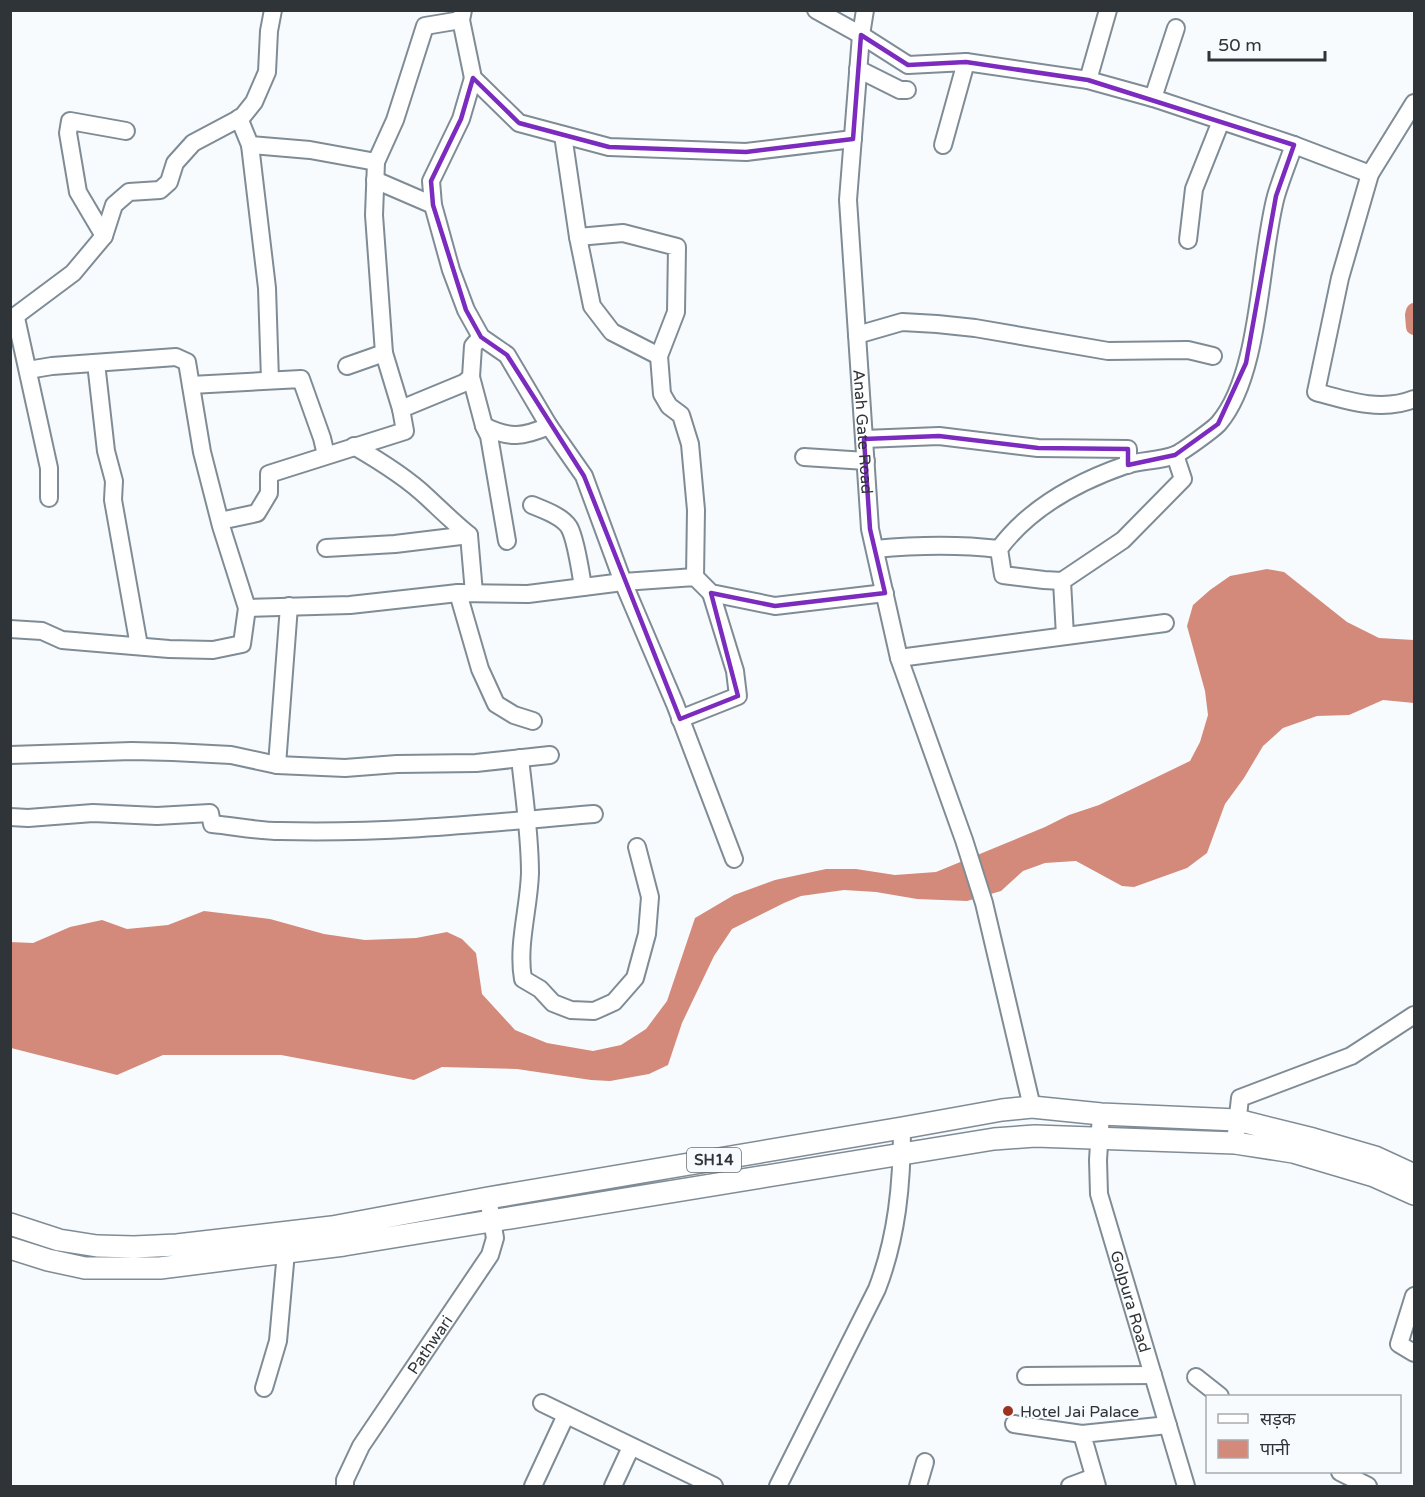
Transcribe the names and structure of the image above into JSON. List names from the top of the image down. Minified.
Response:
{"streets":{"main road":["SH14"],"street":["Anah Gate Road","Golpura Road","Pathwari"]},"crossings":[["Anah Gate Road","SH14"],["SH14","Golpura Road"],["SH14","Pathwari"]],"places":["Hotel Jai Palace"],"legend":["सड़क","पानी"],"scale_bar":"50 m"}
